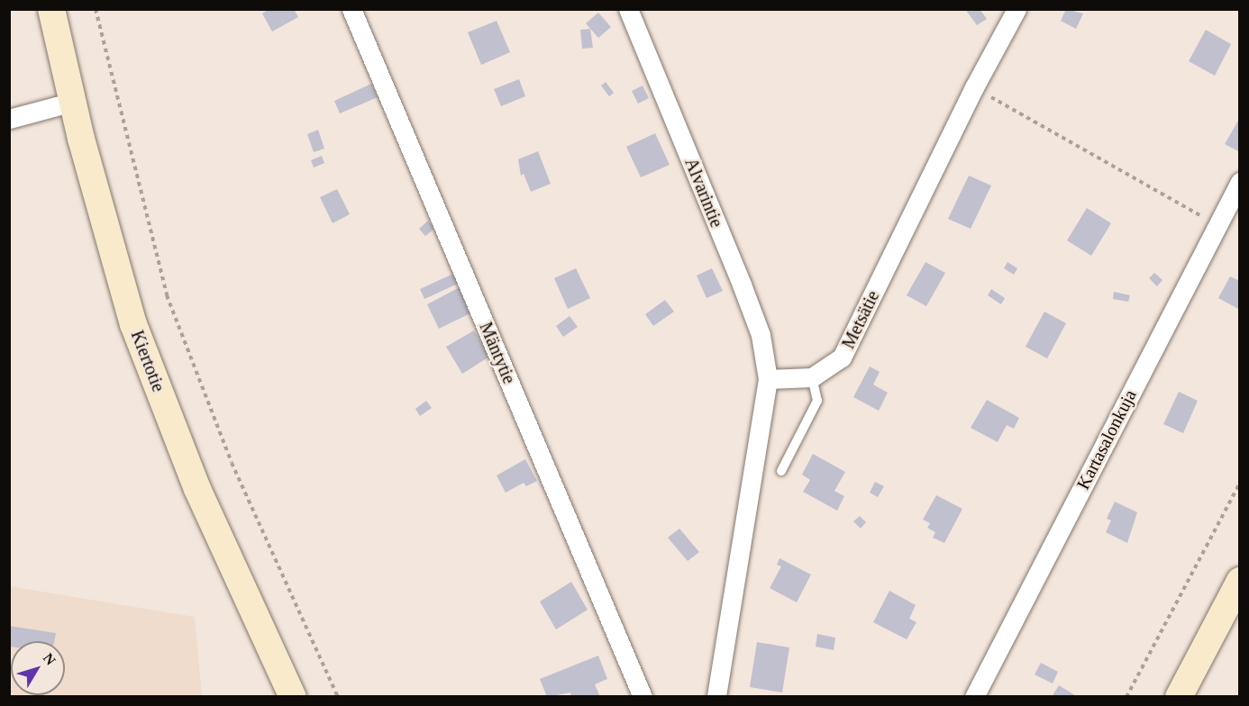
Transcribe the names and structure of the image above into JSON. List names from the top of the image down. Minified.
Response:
{"streets":{"street":["Alvarintie","Metsätie","Mäntytie","Kiertotie","Kartasalonkuja"]},"north":"top right"}
